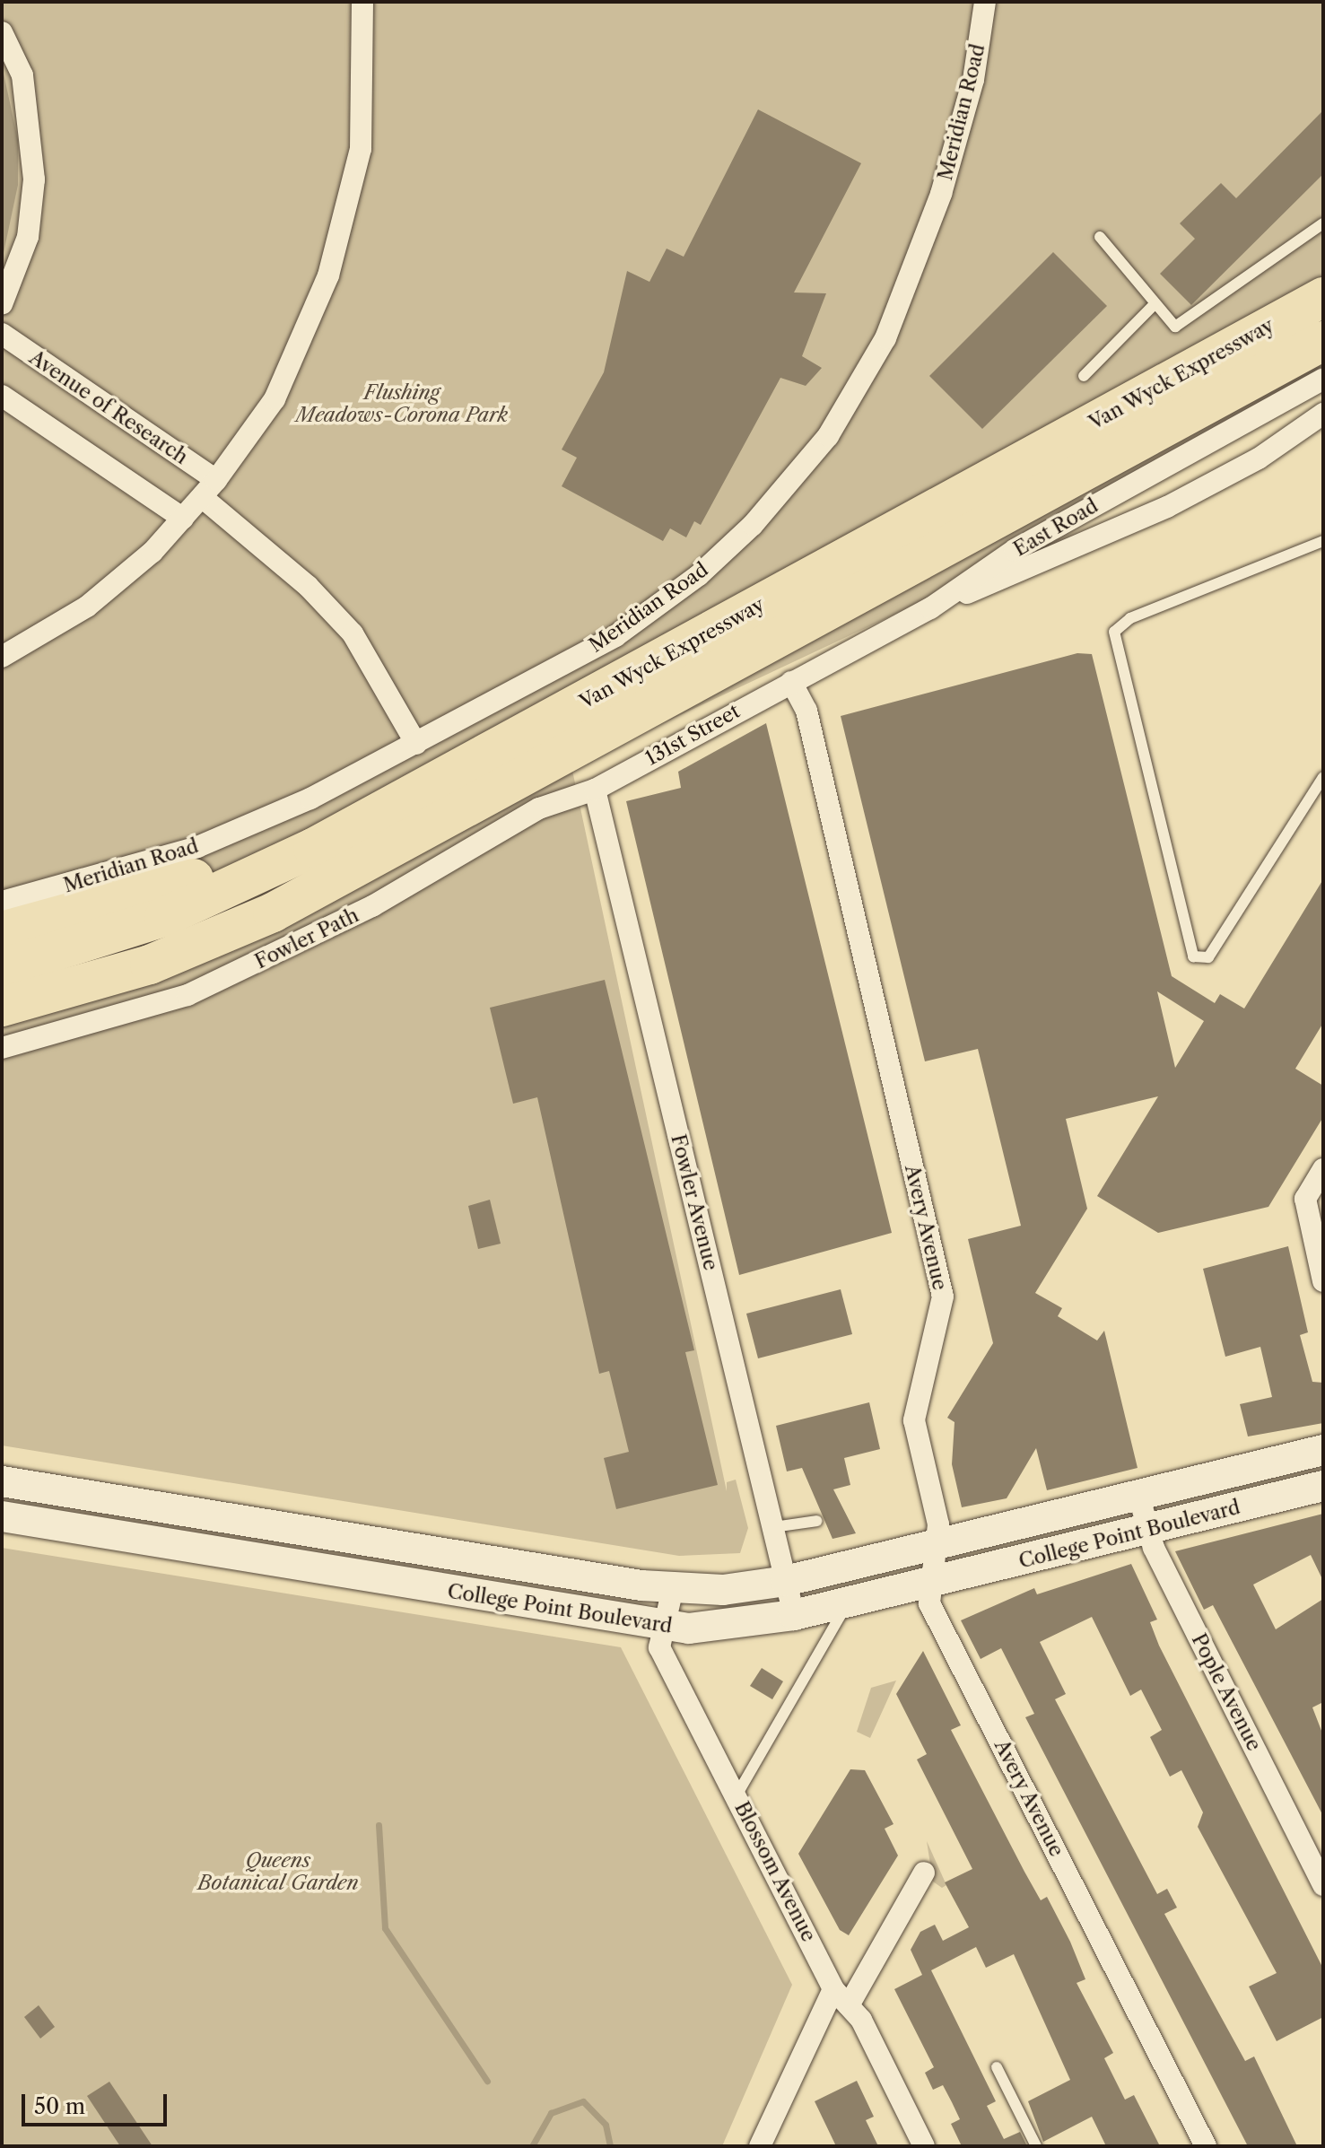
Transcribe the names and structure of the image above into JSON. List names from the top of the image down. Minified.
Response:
{"streets":{"highway":["Van Wyck Expressway"],"main road":["College Point Boulevard"],"street":["Meridian Road","Avenue of Research","East Road","131st Street","Fowler Path","Fowler Avenue","Avery Avenue","Pople Avenue","Blossom Avenue"]},"crossings":[["East Road","131st Street"],["East Road","Avery Avenue"],["131st Street","Fowler Path"],["131st Street","Fowler Avenue"],["131st Street","Avery Avenue"],["Fowler Path","Fowler Avenue"],["Fowler Avenue","College Point Boulevard"],["Avery Avenue","College Point Boulevard"],["College Point Boulevard","Pople Avenue"],["College Point Boulevard","Blossom Avenue"]],"parks":["Flushing Meadows-Corona Park","Queens Botanical Garden"],"scale_bar":"50 m"}
